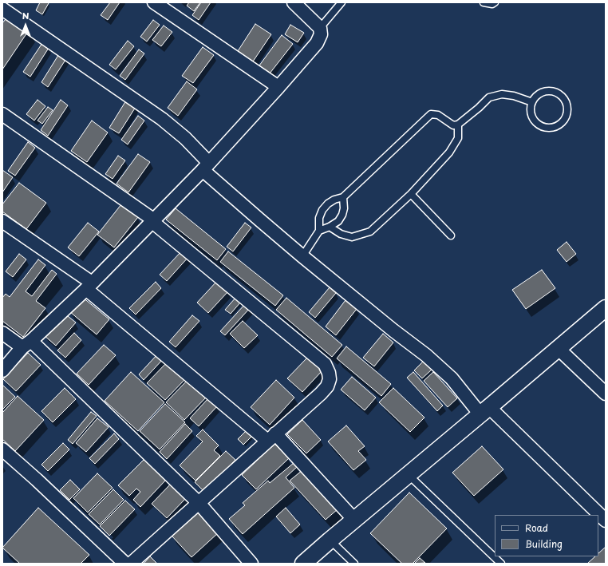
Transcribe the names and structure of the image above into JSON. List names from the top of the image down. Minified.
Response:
{"legend":["Road","Building"],"north":"top"}
